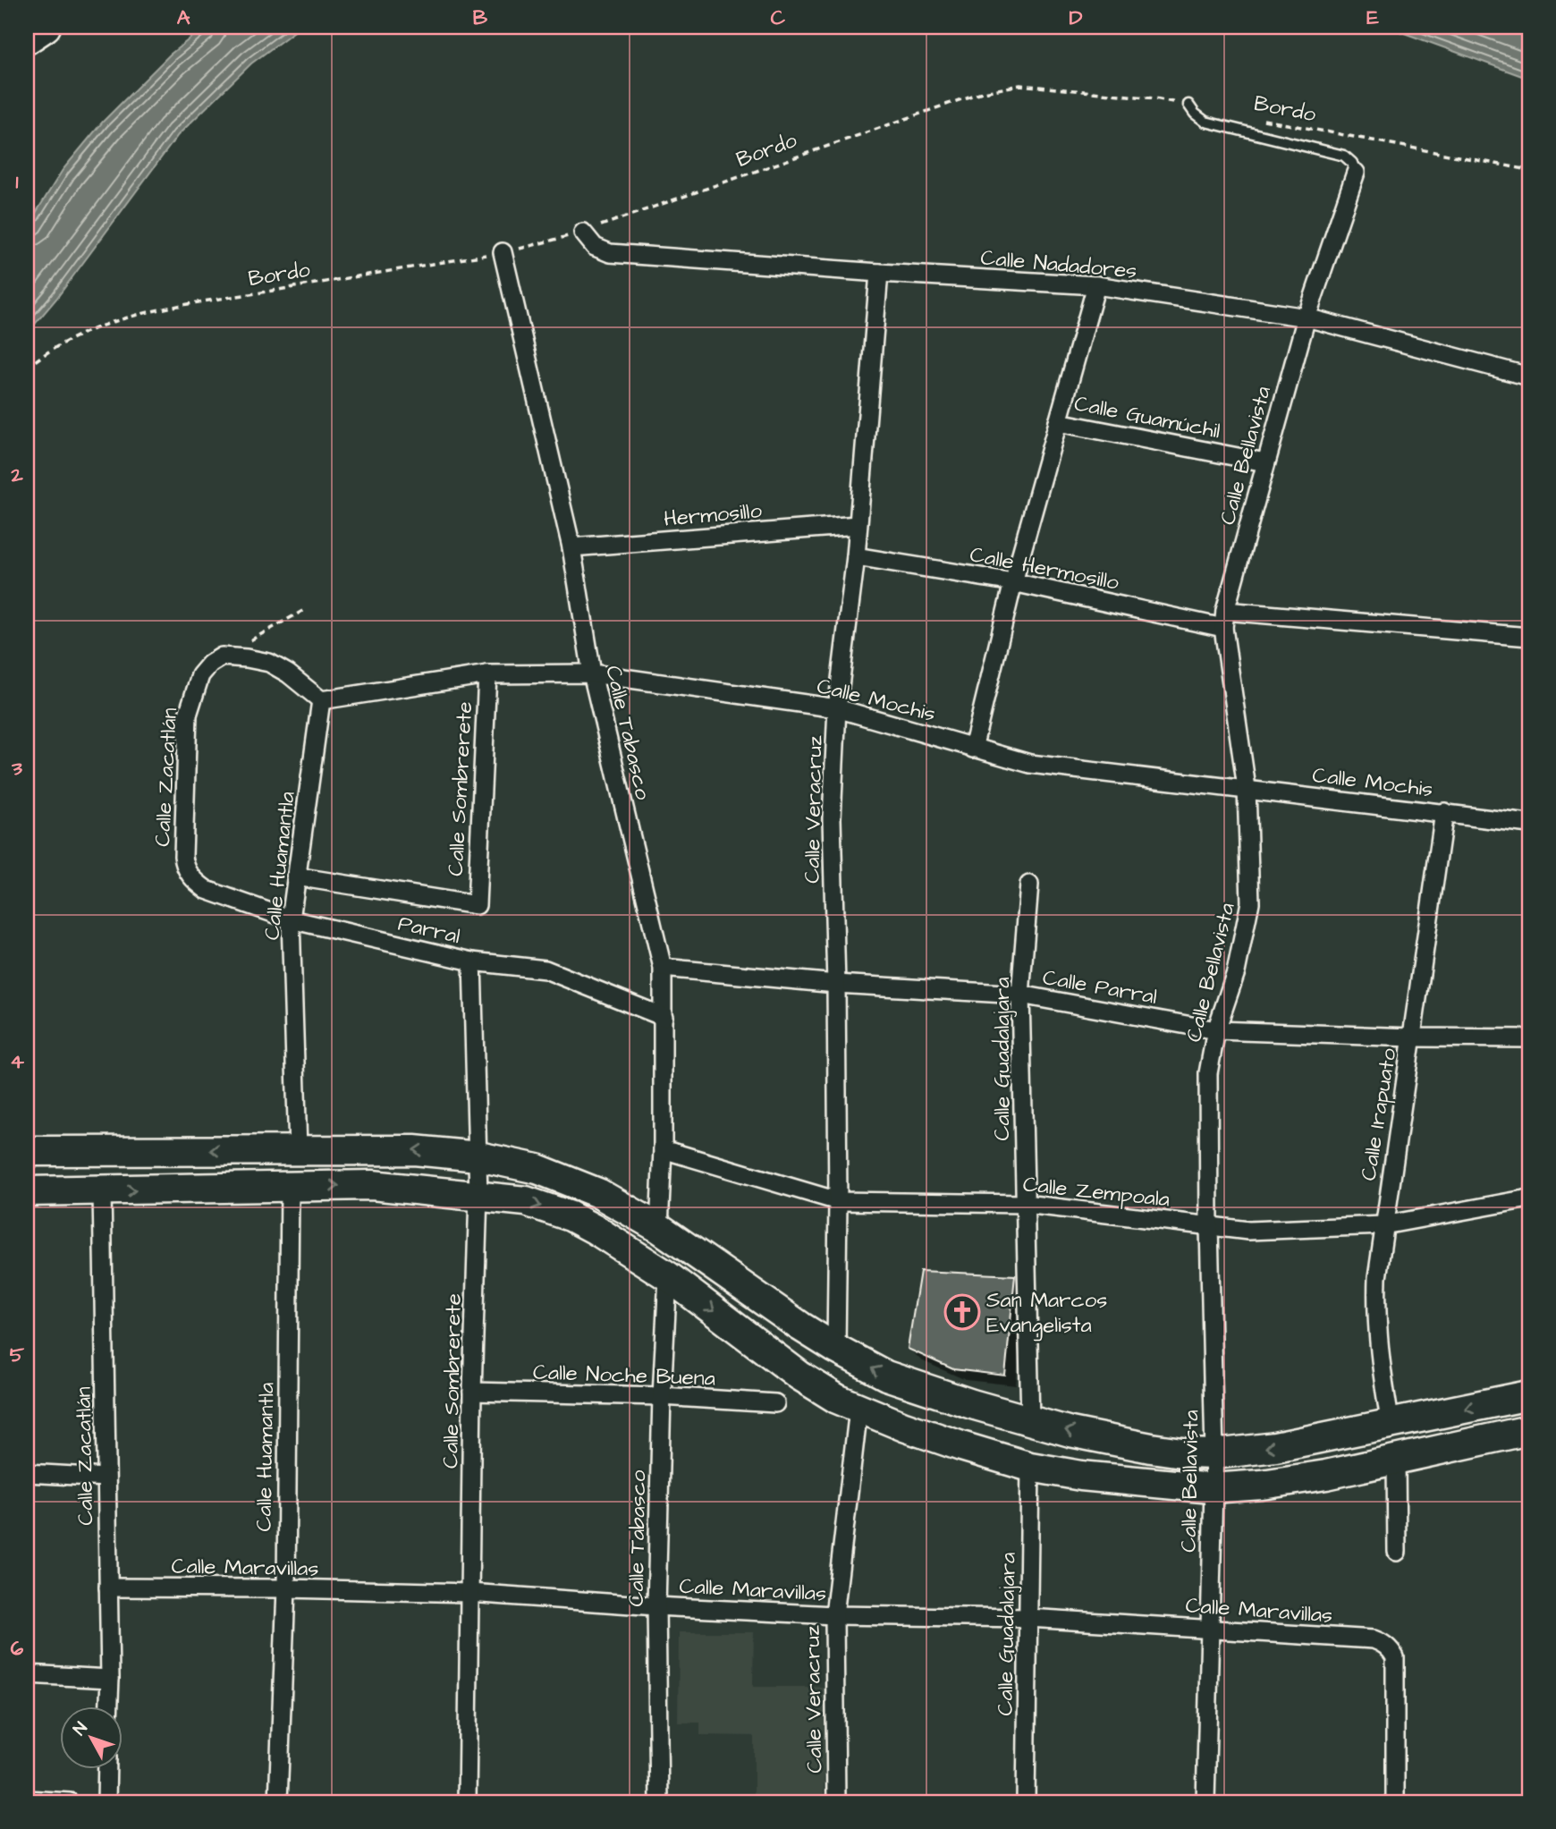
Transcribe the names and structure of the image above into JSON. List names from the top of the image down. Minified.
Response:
{"streets":{"street":["Calle Nadadores","Calle Guamúchil","Calle Bellavista","Hermosillo","Calle Hermosillo","Calle Mochis","Calle Tabasco","Calle Zacatlán","Calle Sombrerete","Calle Veracruz","Calle Huamantla","Parral","Calle Parral","Calle Guadalajara","Calle Irapuato","Calle Zempoala","Calle Noche Buena","Calle Maravillas"],"path":["Bordo"]},"crossings":[["Bordo","Calle Nadadores"],["Bordo","Calle Tabasco"],["Calle Nadadores","Calle Bellavista"],["Calle Nadadores","Calle Veracruz"],["Calle Guamúchil","Calle Bellavista"],["Calle Bellavista","Calle Hermosillo"],["Calle Bellavista","Calle Mochis"],["Calle Bellavista","Calle Parral"],["Calle Bellavista","Calle Zempoala"],["Calle Bellavista","Calle Maravillas"],["Hermosillo","Calle Tabasco"],["Hermosillo","Calle Veracruz"],["Calle Hermosillo","Calle Veracruz"],["Calle Mochis","Calle Tabasco"],["Calle Mochis","Calle Sombrerete"],["Calle Mochis","Calle Veracruz"],["Calle Mochis","Calle Huamantla"],["Calle Mochis","Calle Irapuato"],["Calle Tabasco","Parral"],["Calle Tabasco","Calle Parral"],["Calle Tabasco","Calle Zempoala"],["Calle Tabasco","Calle Noche Buena"],["Calle Tabasco","Calle Maravillas"],["Calle Zacatlán","Parral"],["Calle Zacatlán","Calle Maravillas"],["Calle Sombrerete","Calle Huamantla"],["Calle Sombrerete","Parral"],["Calle Sombrerete","Calle Noche Buena"],["Calle Sombrerete","Calle Maravillas"],["Calle Veracruz","Calle Parral"],["Calle Veracruz","Calle Zempoala"],["Calle Veracruz","Calle Maravillas"],["Calle Huamantla","Parral"],["Calle Huamantla","Calle Maravillas"],["Calle Parral","Calle Guadalajara"],["Calle Parral","Calle Irapuato"],["Calle Guadalajara","Calle Zempoala"],["Calle Guadalajara","Calle Maravillas"],["Calle Irapuato","Calle Zempoala"]],"places":{"church":["San Marcos Evangelista"]},"north":"top left","grid":{"columns":["A","B","C","D","E"],"rows":["1","2","3","4","5","6"]}}
